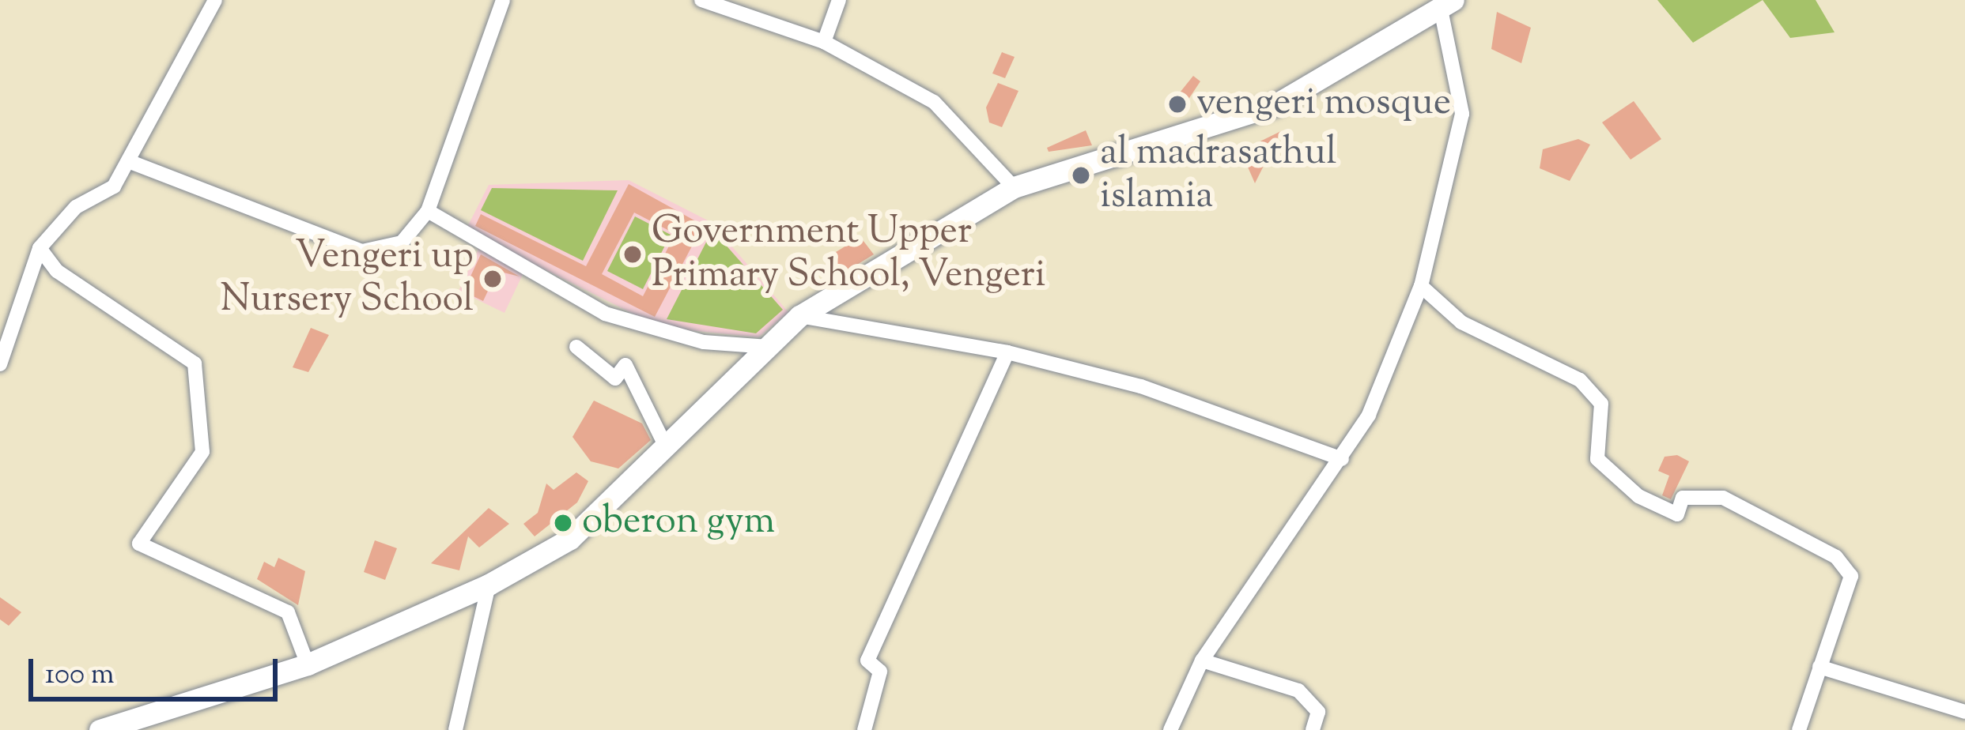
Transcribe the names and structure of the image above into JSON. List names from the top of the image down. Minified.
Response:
{"places":["vengeri mosque","al madrasathul islamia","Government Upper Primary School, Vengeri","Vengeri up Nursery School","oberon gym"],"scale_bar":"100 m"}
